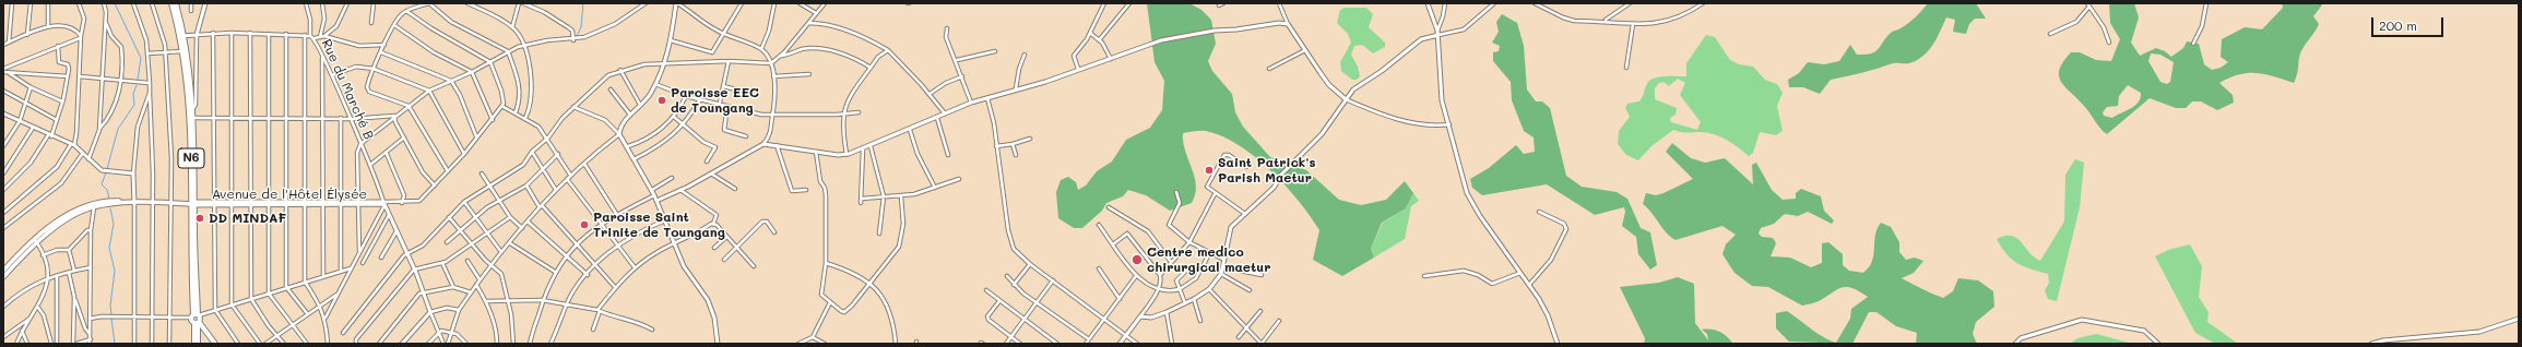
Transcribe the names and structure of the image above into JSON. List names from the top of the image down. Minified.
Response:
{"streets":{"highway":["N6"],"street":["Rue du Marché B","Avenue de l'Hôtel Élysée"]},"crossings":[["Rue du Marché B","N6"],["Rue du Marché B","Avenue de l'Hôtel Élysée"],["N6","Avenue de l'Hôtel Élysée"]],"places":["Paroisse EEC de Toungang","Saint Patrick's Parish Maetur","DD MINDAF","Paroisse Saint Trinite de Toungang","Centre medico chirurgical maetur"],"scale_bar":"200 m"}
